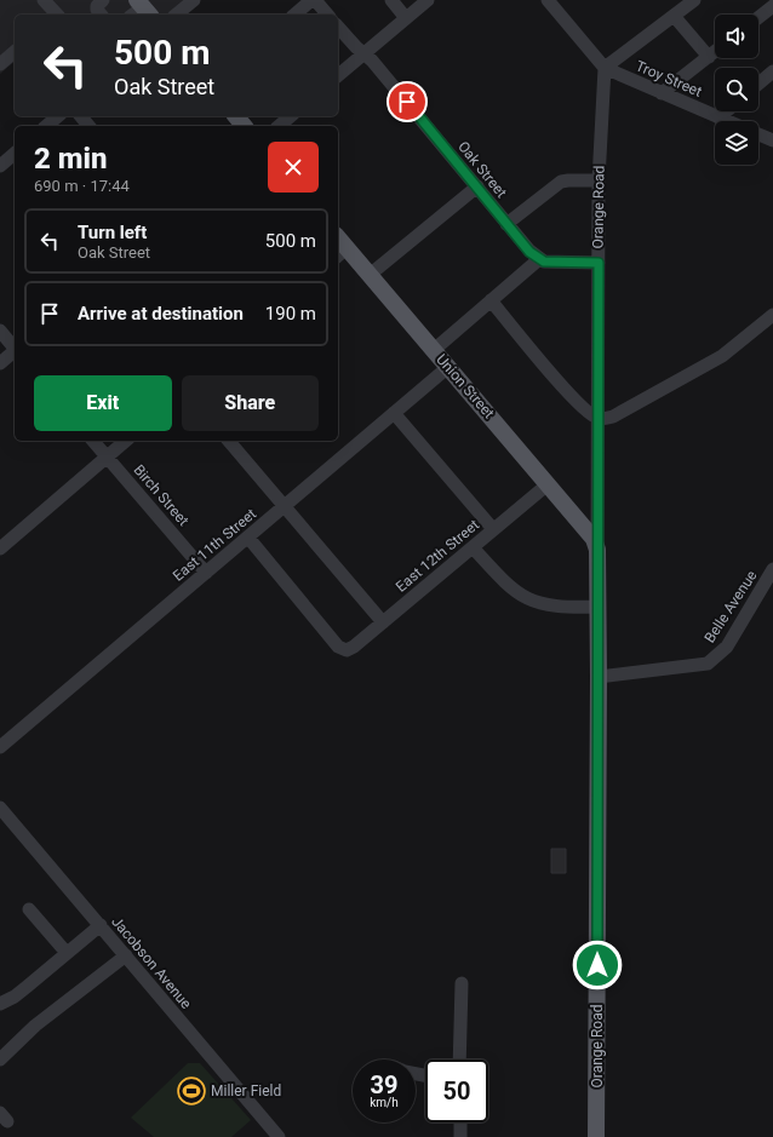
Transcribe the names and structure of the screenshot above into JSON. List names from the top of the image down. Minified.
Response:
{"streets":{"main road":["Orange Road","Union Street"],"street":["Troy Street","Oak Street","Birch Street","East 11th Street","East 12th Street","Belle Avenue","Jacobson Avenue"]},"crossings":[["Troy Street","Orange Road"],["Orange Road","Union Street"],["Orange Road","Belle Avenue"],["Union Street","East 11th Street"],["Union Street","East 12th Street"],["Birch Street","East 11th Street"],["East 11th Street","East 12th Street"]],"places":{"sports":["Miller Field"]},"page":{"turn":["500 m","Oak Street"],"heading":["2 min","690 m · 17:44"],"list":[{"name":"Turn left","note":"Oak Street","value":"500 m"},{"name":"Arrive at destination","value":"190 m"}],"buttons":["Exit","Share"],"speed":"39 km/h","limit":"50"}}
